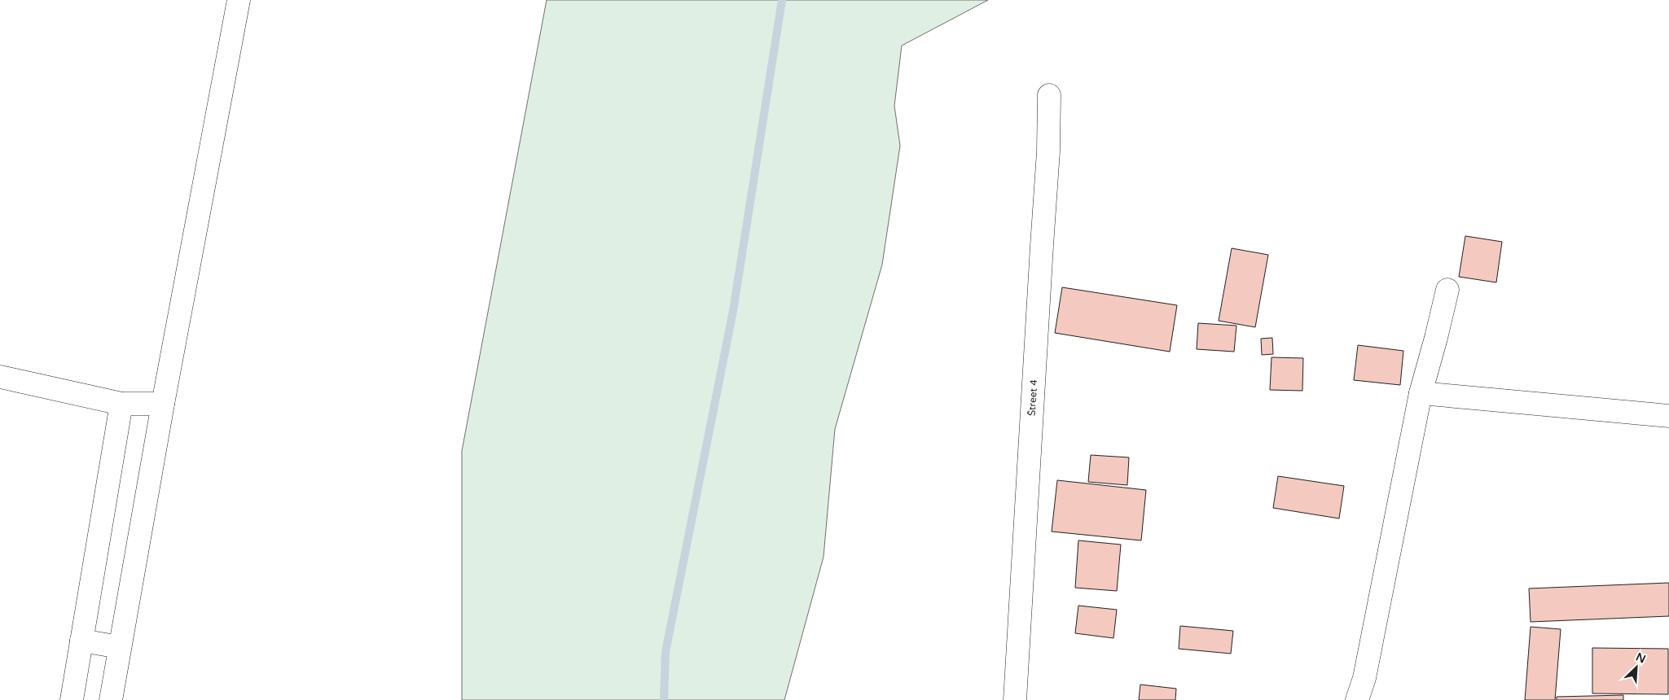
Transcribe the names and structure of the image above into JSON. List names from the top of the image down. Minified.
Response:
{"streets":{"street":["S̄treet 4"]},"north":"top right"}
